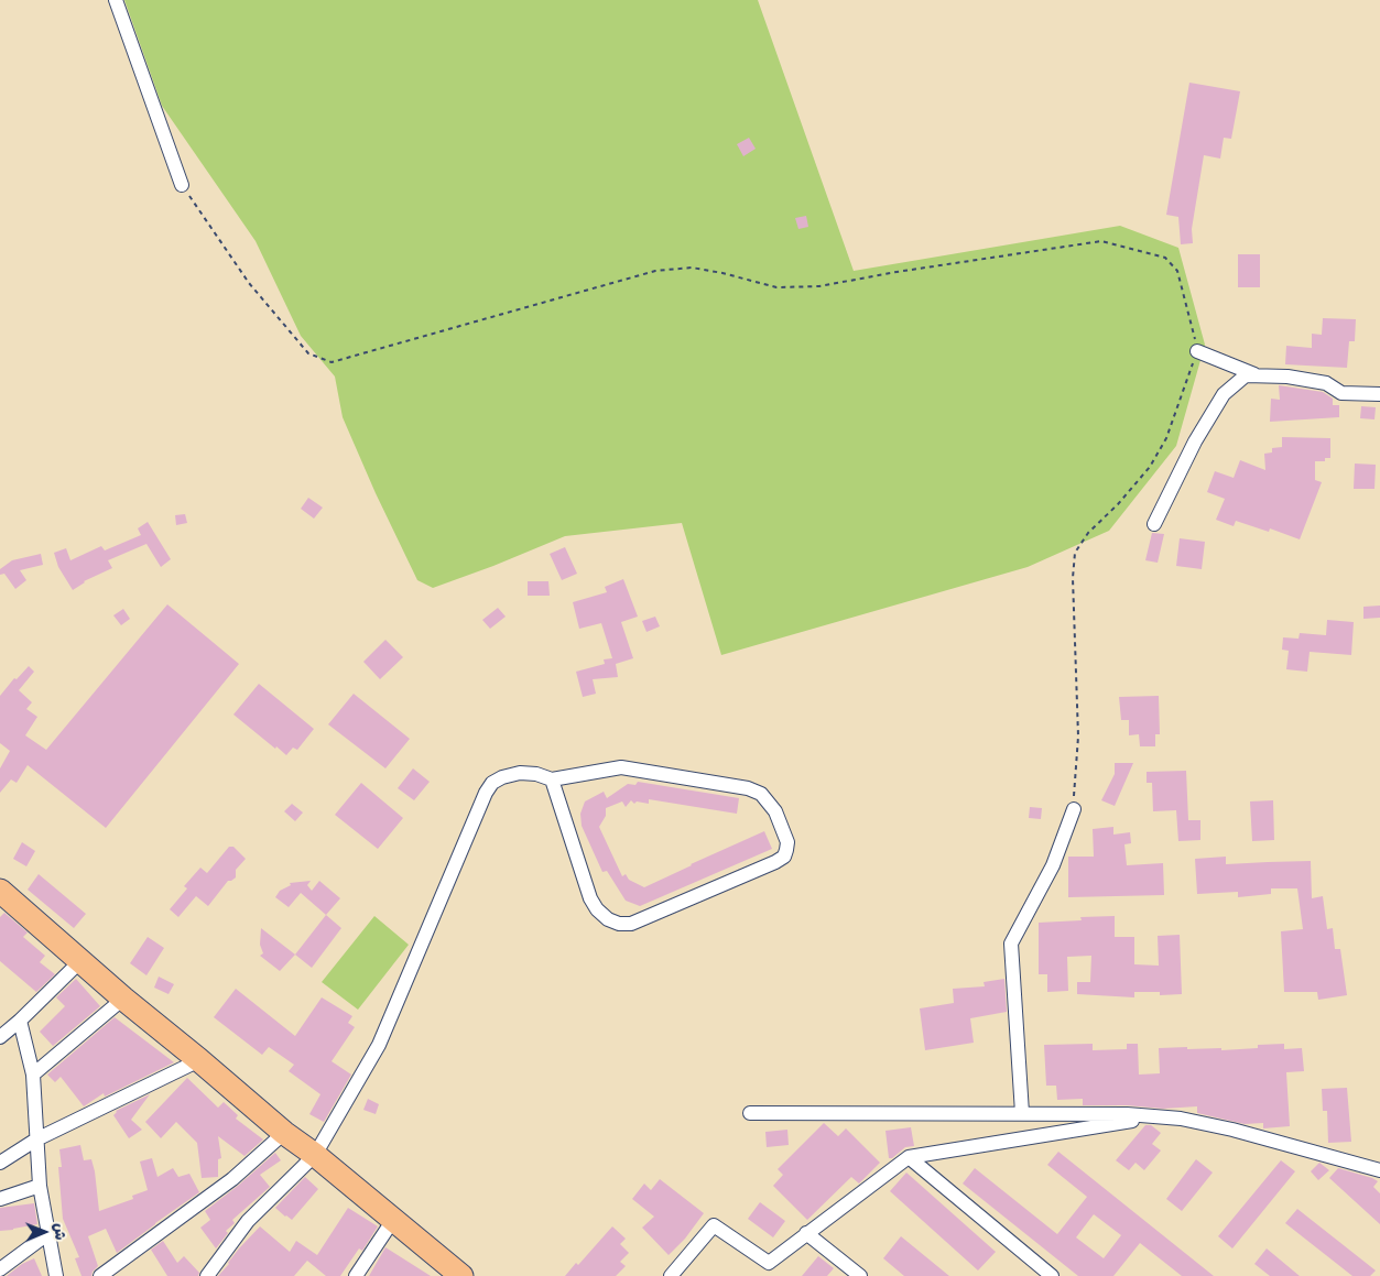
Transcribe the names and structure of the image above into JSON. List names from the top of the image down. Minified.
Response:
{"north":"right"}
